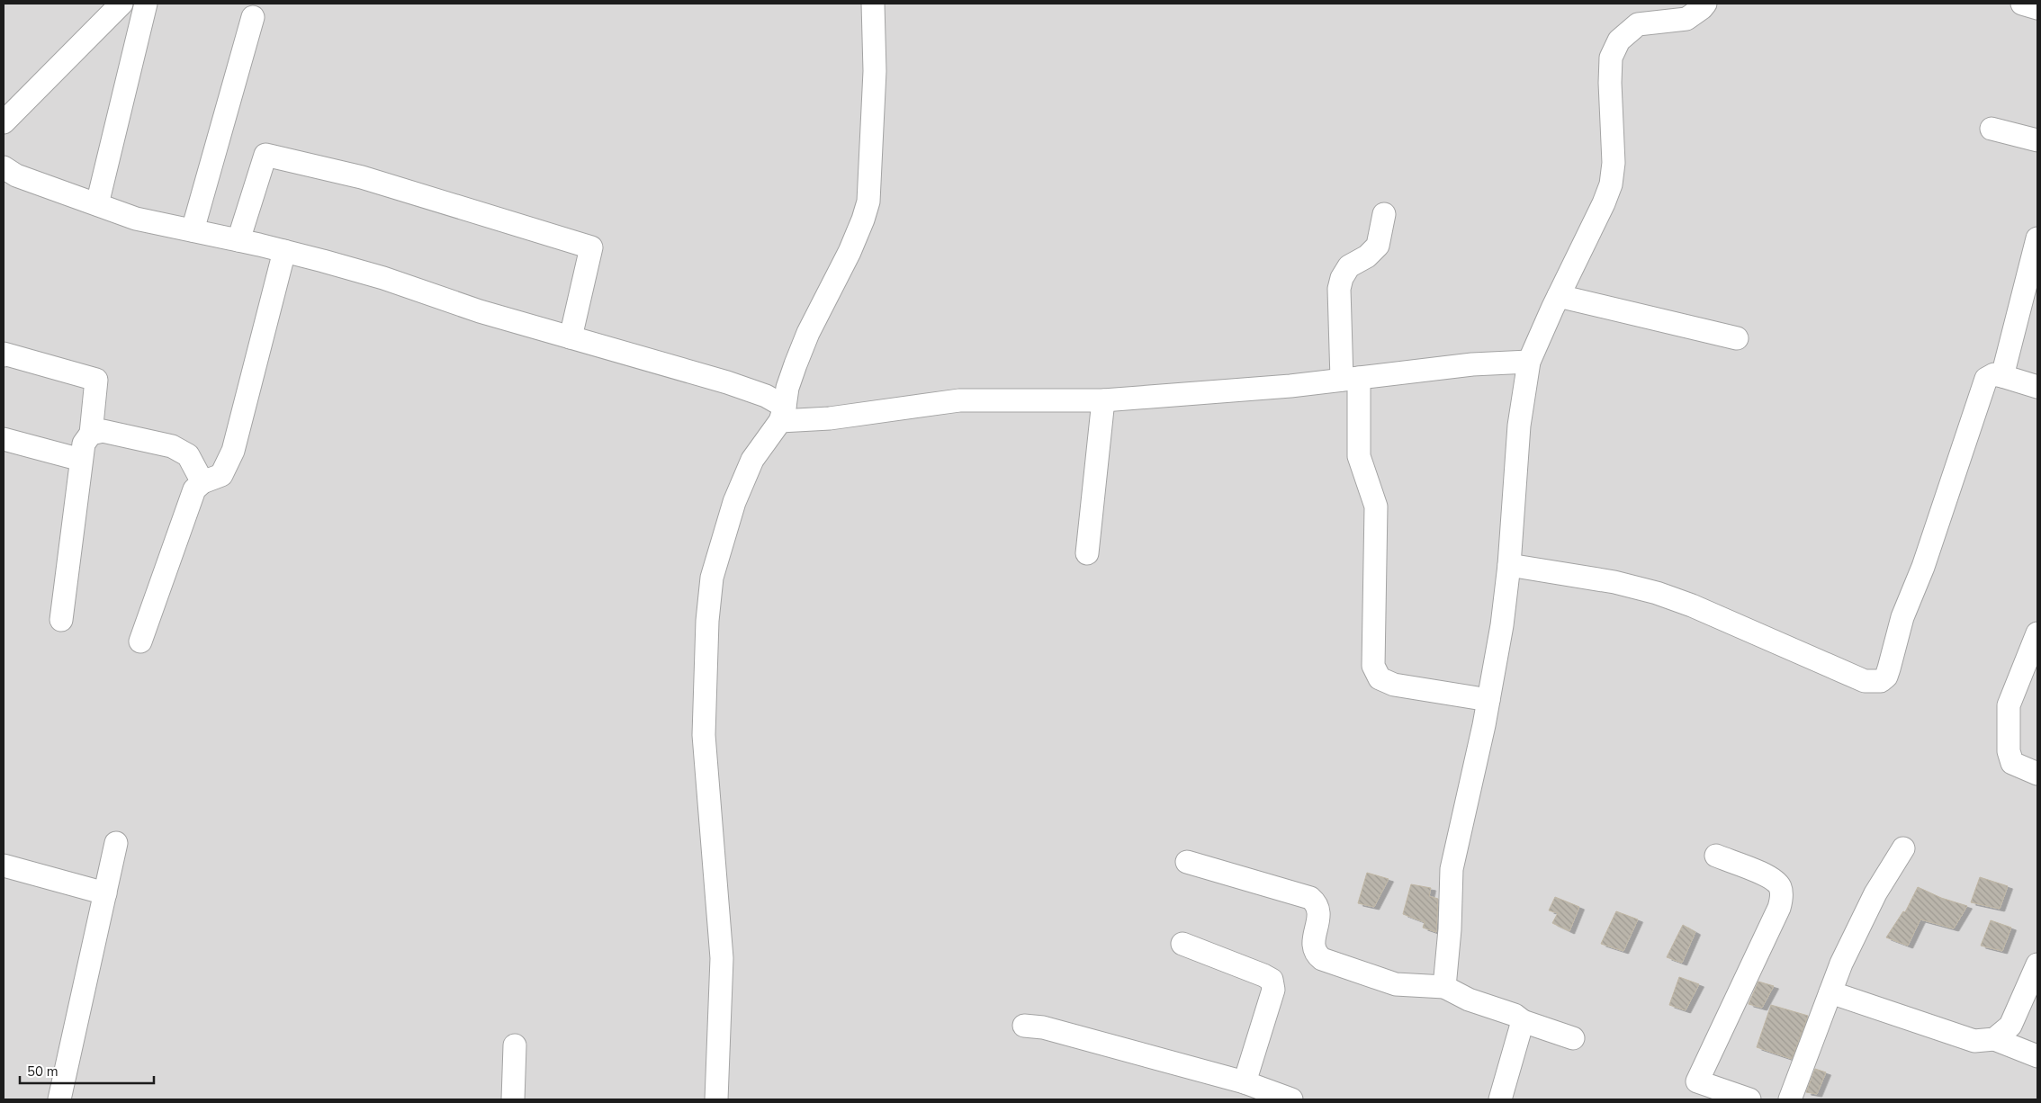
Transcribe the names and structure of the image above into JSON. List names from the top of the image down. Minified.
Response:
{"scale_bar":"50 m"}
